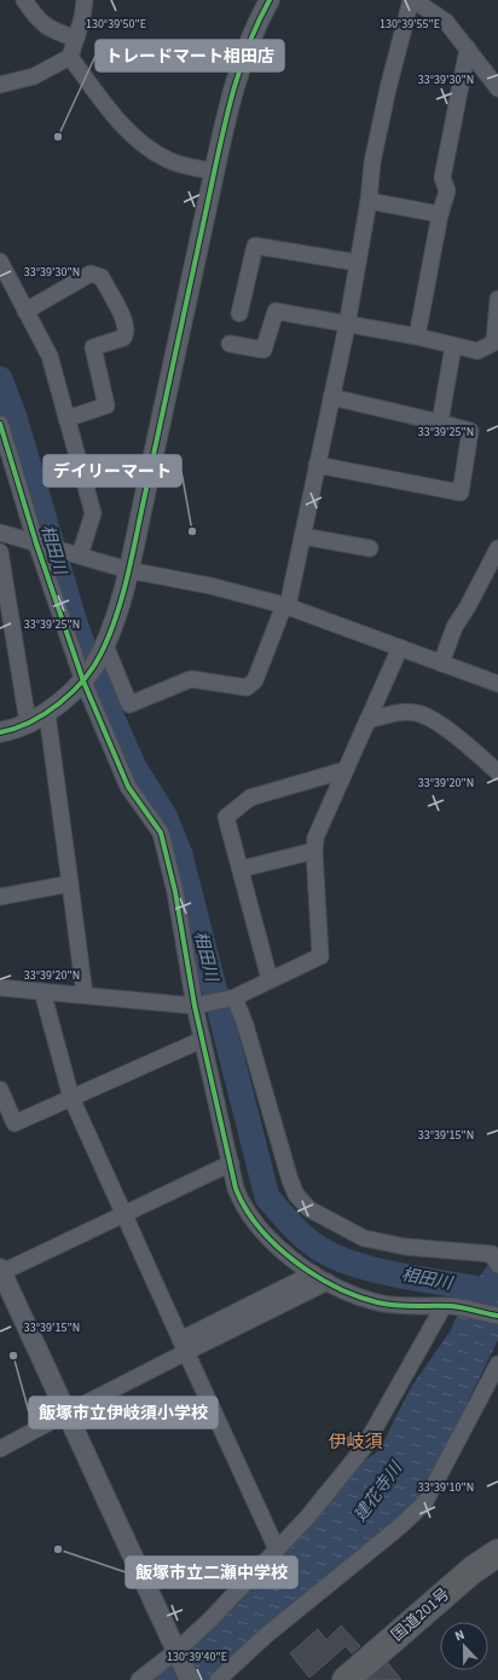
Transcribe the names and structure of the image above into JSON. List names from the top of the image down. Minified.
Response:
{"streets":{"highway":["国道201号"]},"districts":["伊岐須"],"water":["相田川","建花寺川"],"places":["トレードマート相田店","デイリーマート","飯塚市立伊岐須小学校","飯塚市立二瀬中学校"],"north":"top","coordinates":["130°39'50\"E","130°39'55\"E","33°39'30\"N","33°39'25\"N","33°39'20\"N","33°39'15\"N","33°39'10\"N","130°39'40\"E"]}
